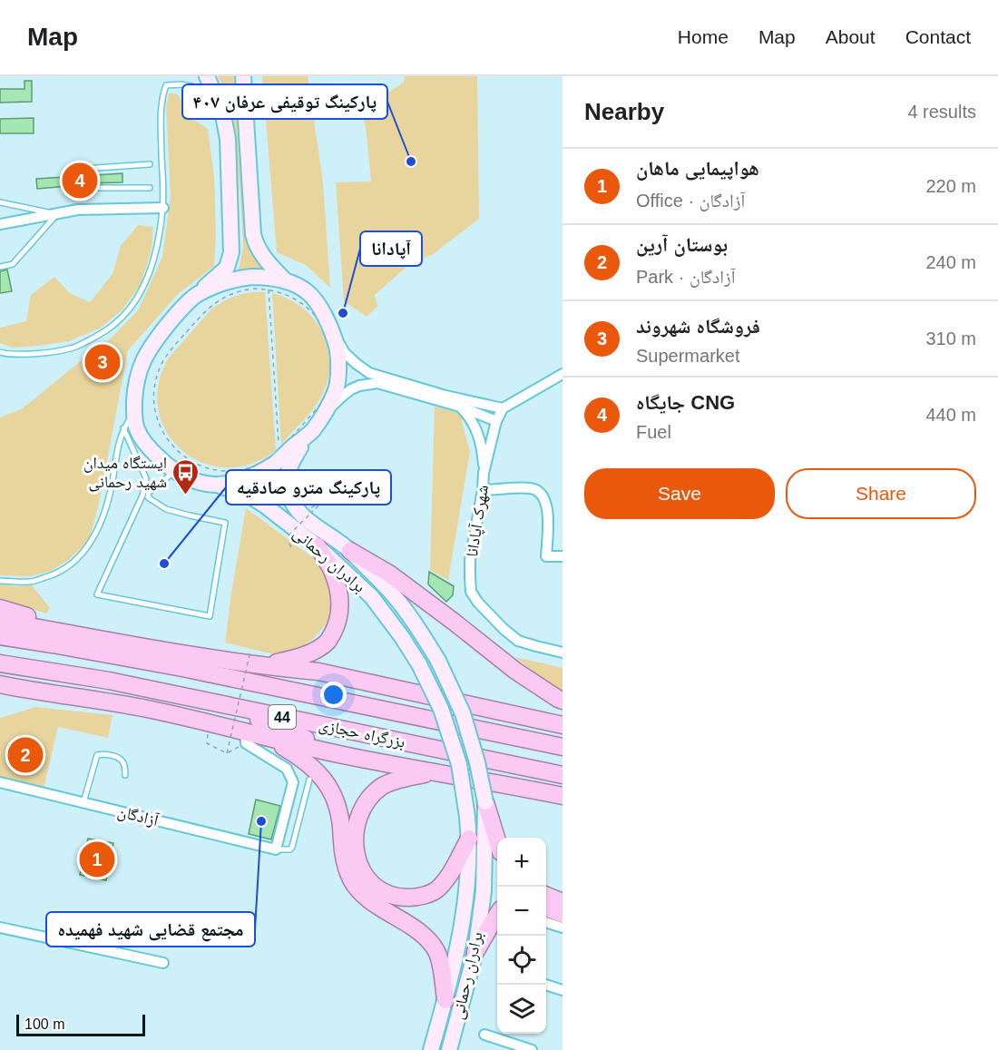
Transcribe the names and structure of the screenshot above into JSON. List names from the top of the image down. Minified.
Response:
{"streets":{"highway":["44","بزرگراه حجازی"],"main road":["برادران رحمانی"],"street":["شهرک آپادانا","آزادگان"]},"places":{"other":["پارکینگ توقیفی عرفان ۴۰۷","آپادانا","پارکینگ مترو صادقیه","مجتمع قضایی شهید فهمیده"],"bus stop":["ایستگاه میدان شهید رحمانی"]},"scale_bar":"100 m","page":{"header":"Map","nav":["Home","Map","About","Contact"],"heading":["Nearby","4 results"],"list":[{"mark":"1","name":"هواپیمایی ماهان","note":"Office · آزادگان","value":"220 m"},{"mark":"2","name":"بوستان آرین","note":"Park · آزادگان","value":"240 m"},{"mark":"3","name":"فروشگاه شهروند","note":"Supermarket","value":"310 m"},{"mark":"4","name":"جایگاه CNG","note":"Fuel","value":"440 m"}],"pins":["4","3","2","1"],"buttons":["Save","Share"],"map_buttons":["+","−"],"scale":"100 m"}}
